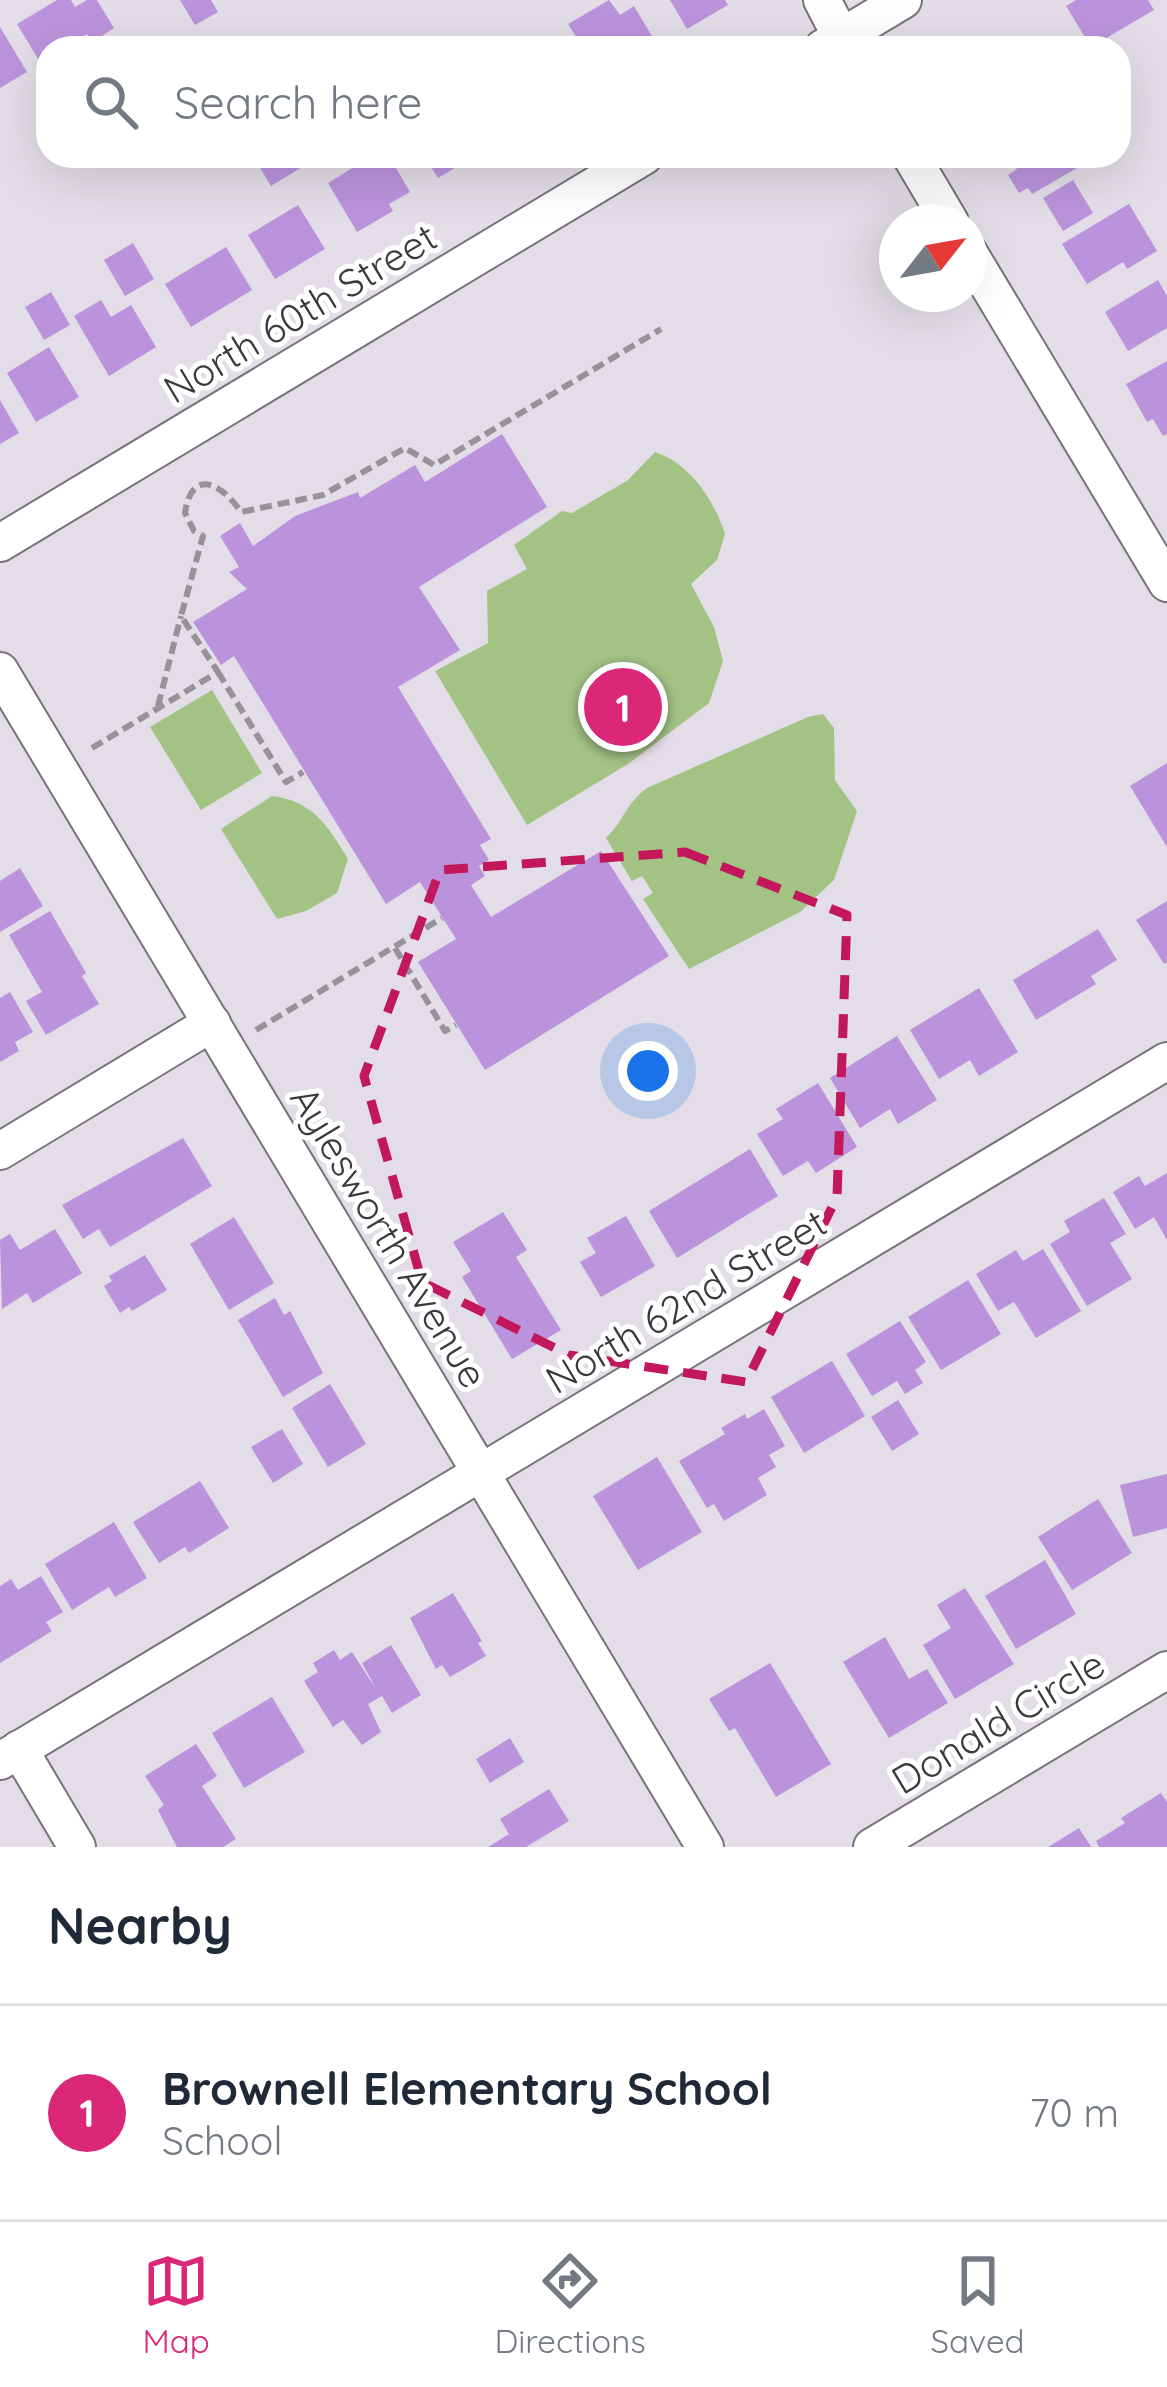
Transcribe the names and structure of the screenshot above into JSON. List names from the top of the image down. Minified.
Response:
{"streets":{"street":["North 60th Street","Aylesworth Avenue","North 62nd Street","Donald Circle"]},"crossings":[["Aylesworth Avenue","North 62nd Street"]],"north":"top right","page":{"search":"Search here","pins":"1","heading":"Nearby","list":[{"mark":"1","name":"Brownell Elementary School","note":"School","value":"70 m"}],"nav":["Map","Directions","Saved"]}}
